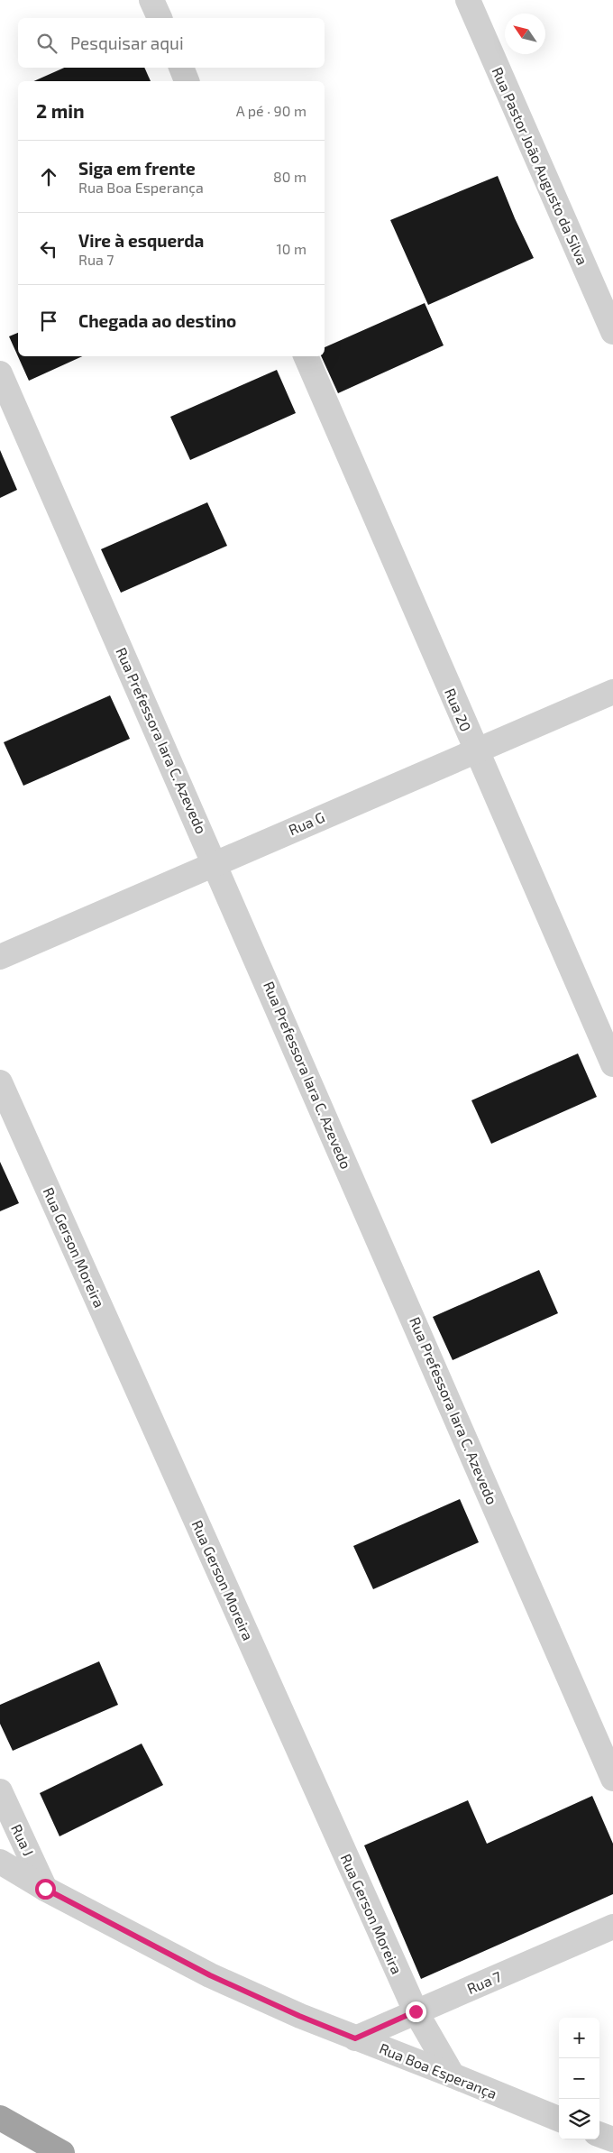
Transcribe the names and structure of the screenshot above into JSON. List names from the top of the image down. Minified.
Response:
{"streets":{"street":["Rua Pastor João Augusto da Silva","Rua 20","Rua Prefessora Iara C. Azevedo","Rua G","Rua Gerson Moreira","Rua J","Rua 7","Rua Boa Esperança"]},"crossings":[["Rua 20","Rua G"],["Rua Prefessora Iara C. Azevedo","Rua G"],["Rua Gerson Moreira","Rua 7"],["Rua Gerson Moreira","Rua Boa Esperança"],["Rua J","Rua Boa Esperança"],["Rua 7","Rua Boa Esperança"]],"north":"top left","page":{"search":"Pesquisar aqui","heading":["2 min","A pé · 90 m"],"list":[["Siga em frente","Rua Boa Esperança","80 m"],["Vire à esquerda","Rua 7","10 m"],"Chegada ao destino"],"map_buttons":["+","−"]}}
